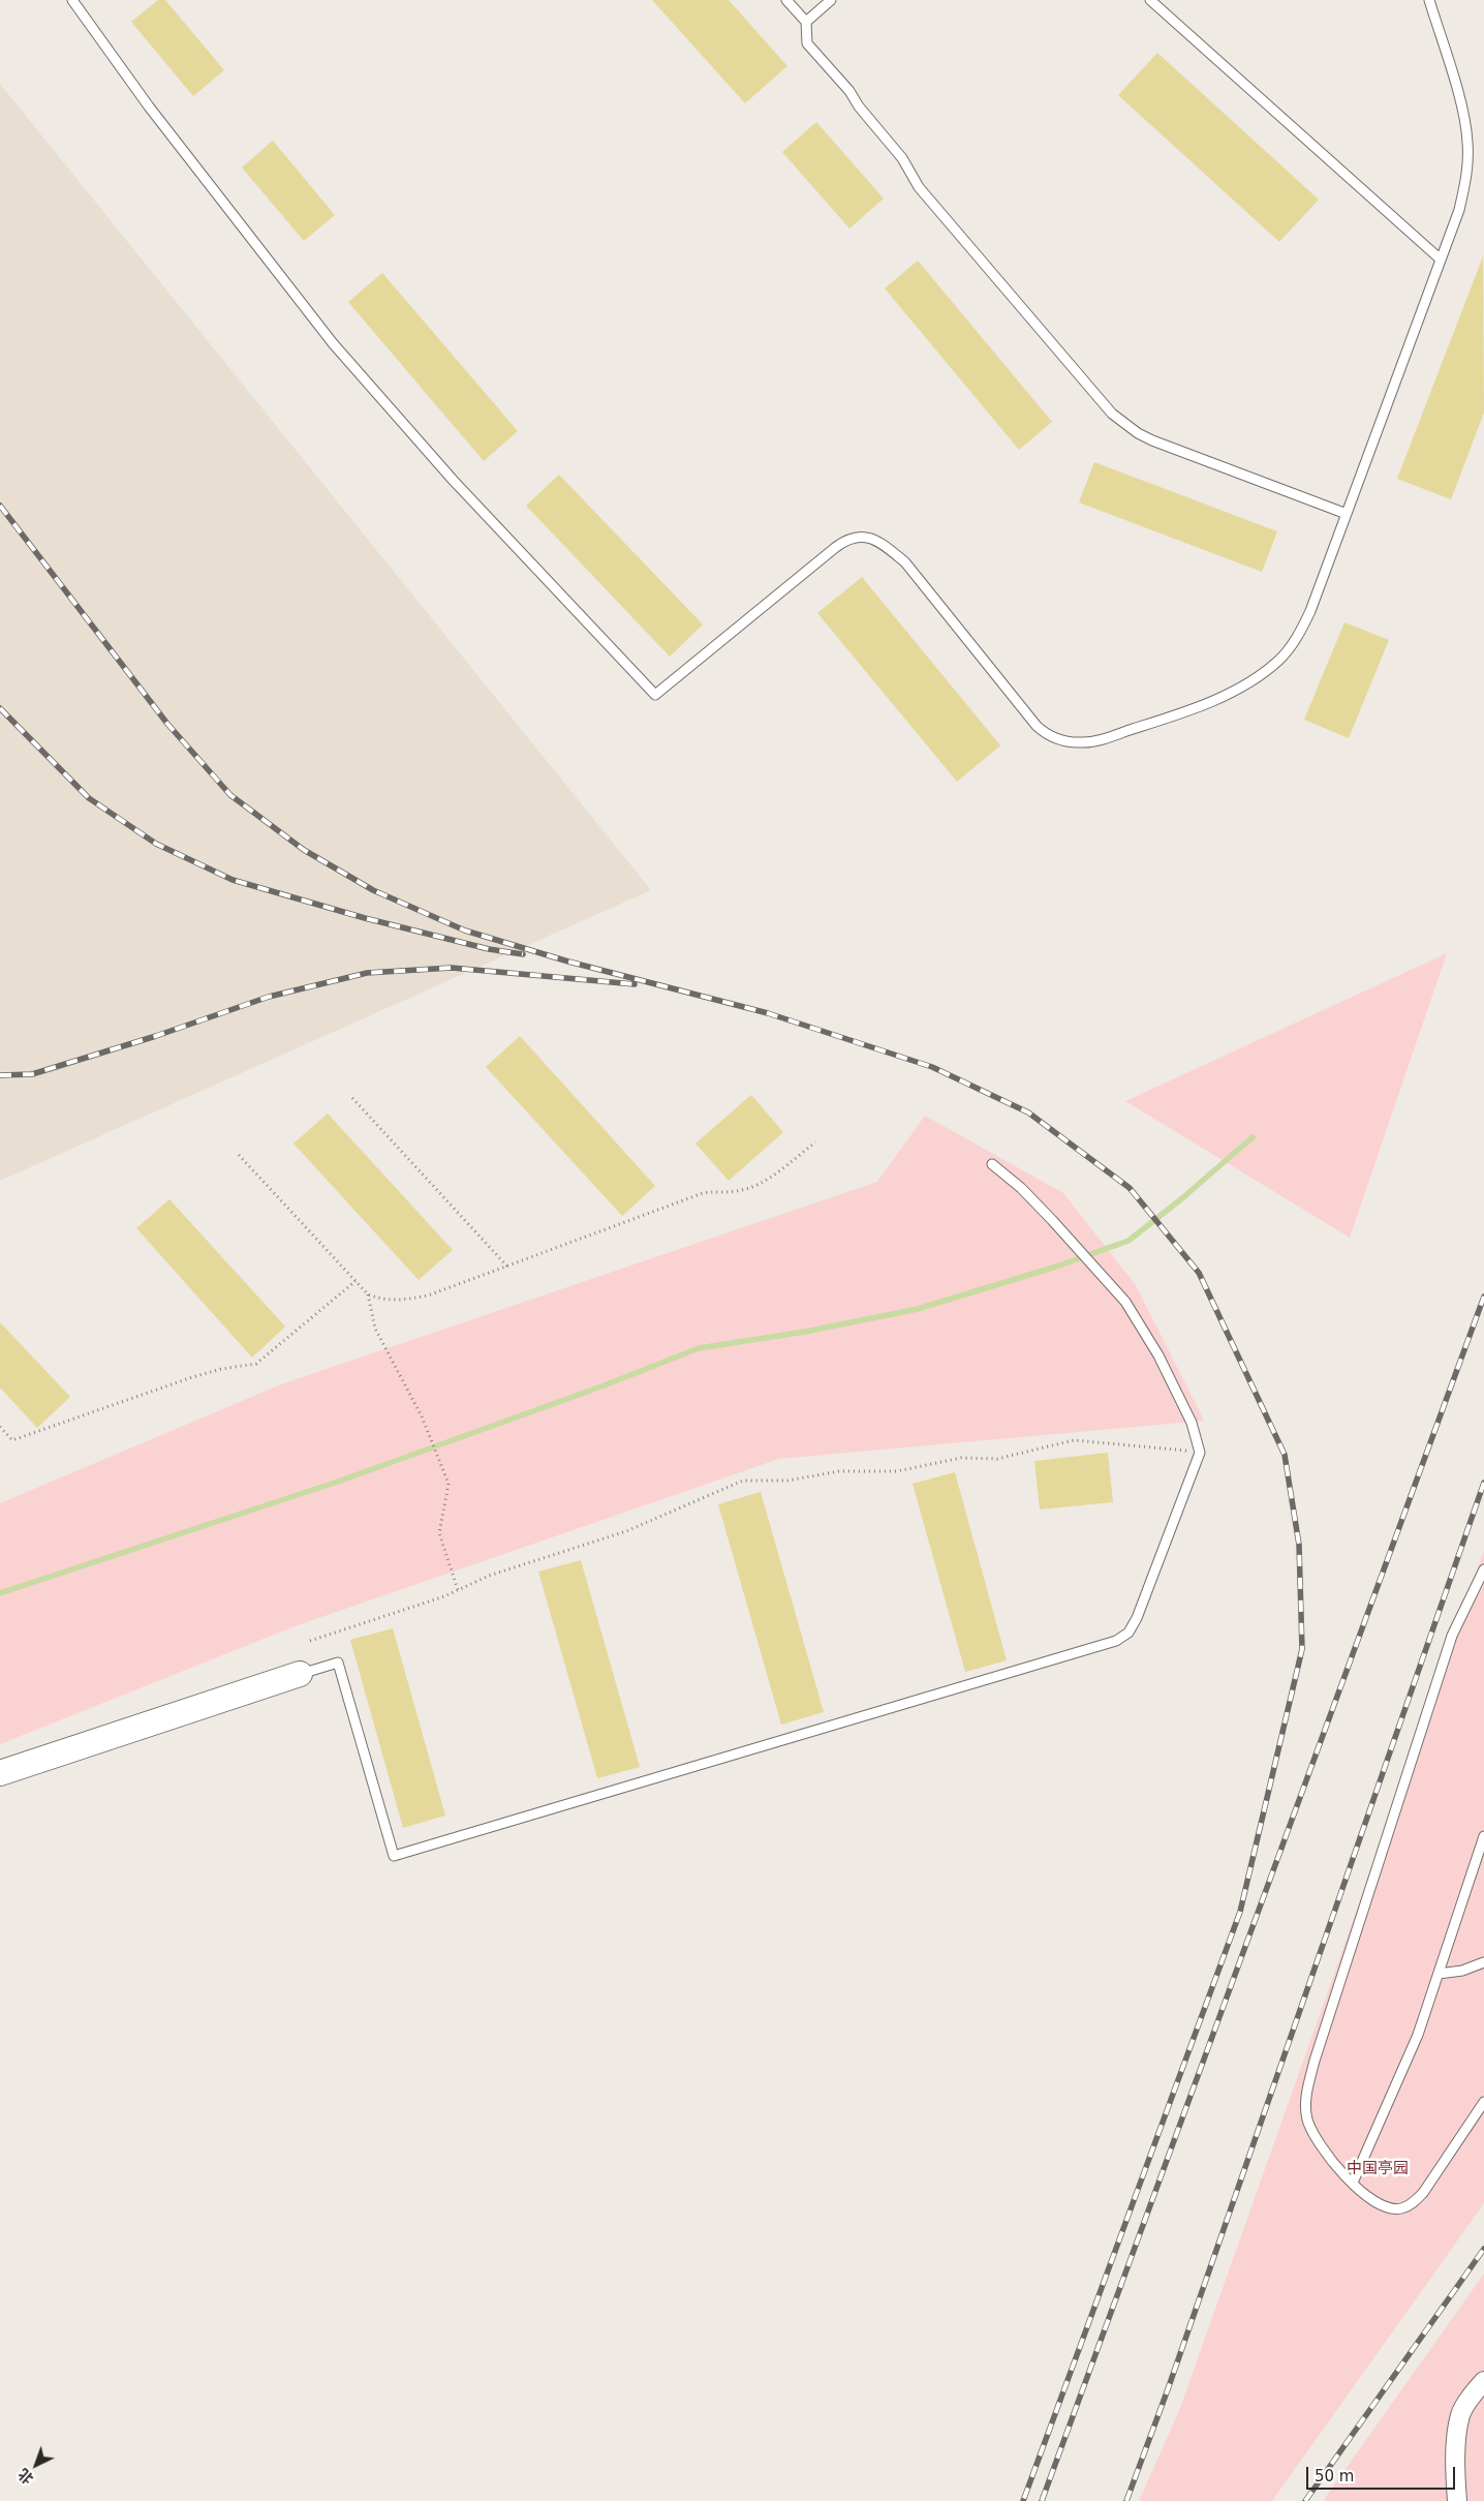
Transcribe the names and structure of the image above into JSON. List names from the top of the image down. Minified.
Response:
{"parks":["中国亭园"],"scale_bar":"50 m","north":"bottom left"}
